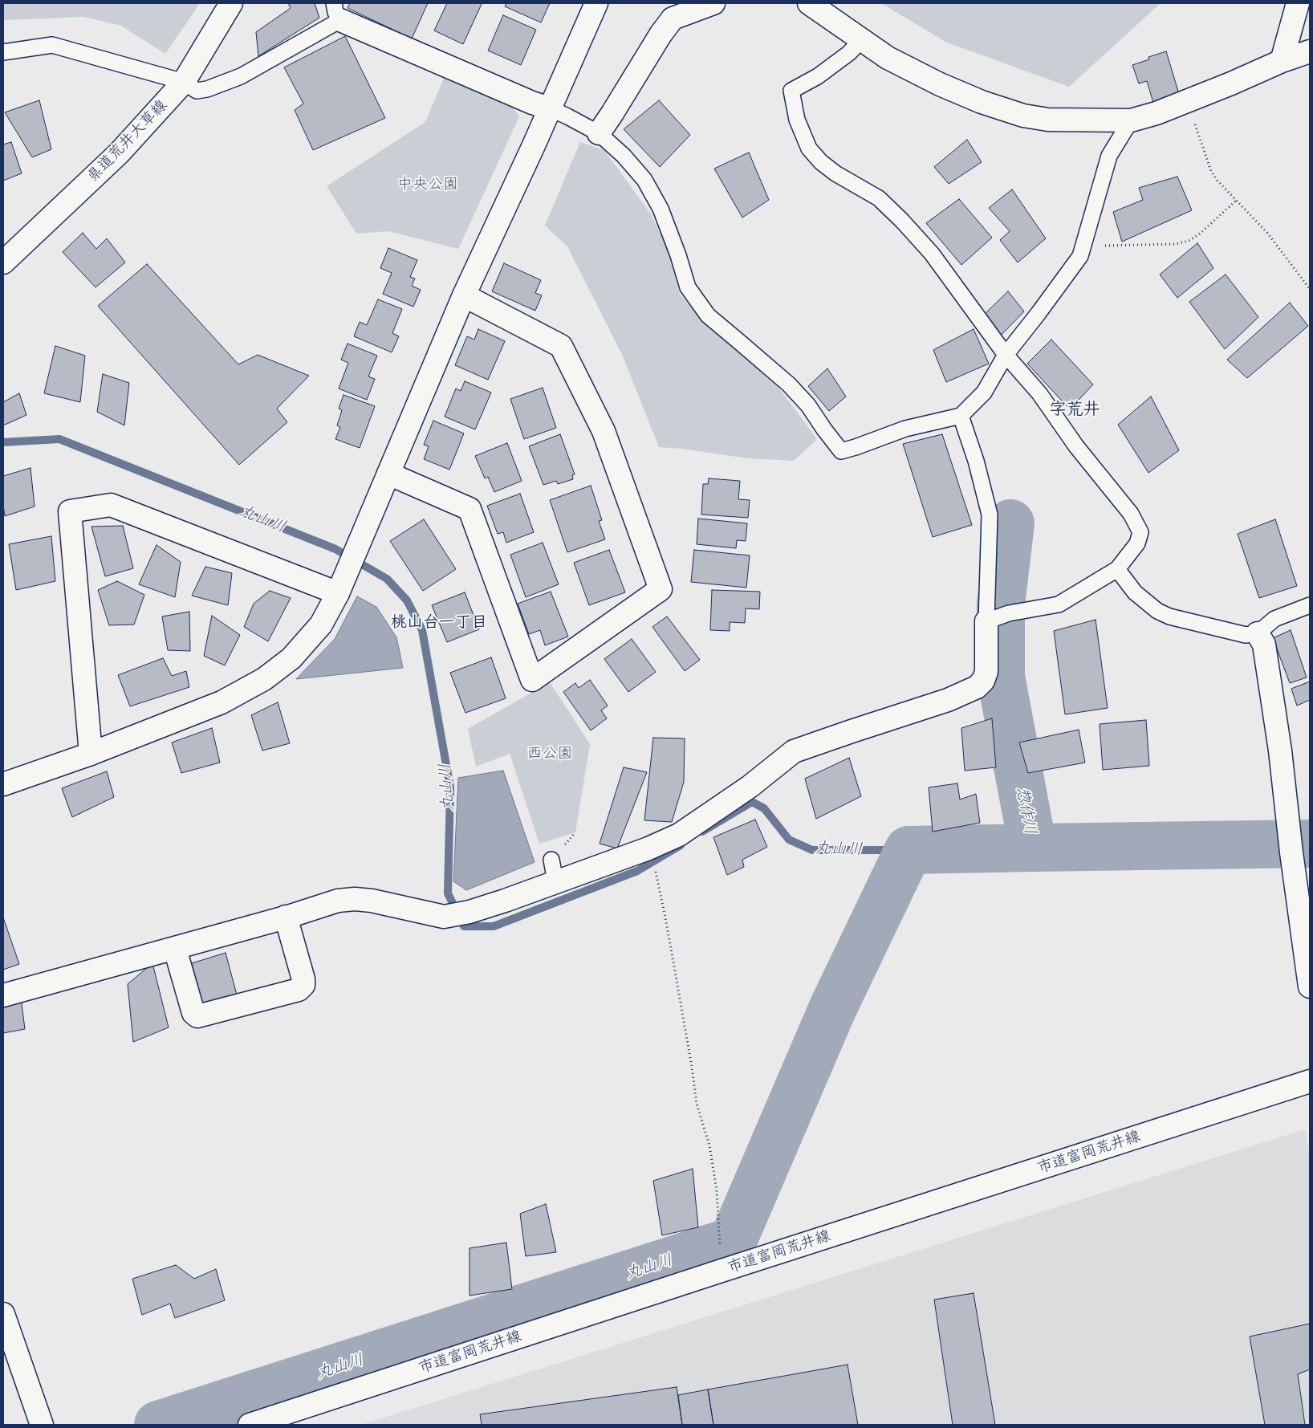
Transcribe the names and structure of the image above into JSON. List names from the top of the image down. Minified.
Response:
{"streets":{"street":["県道荒井大草線","市道富岡荒井線"]},"districts":["字荒井","桃山台一丁目"],"water":["丸山川","惣作川"],"parks":["中央公園","西公園"]}
